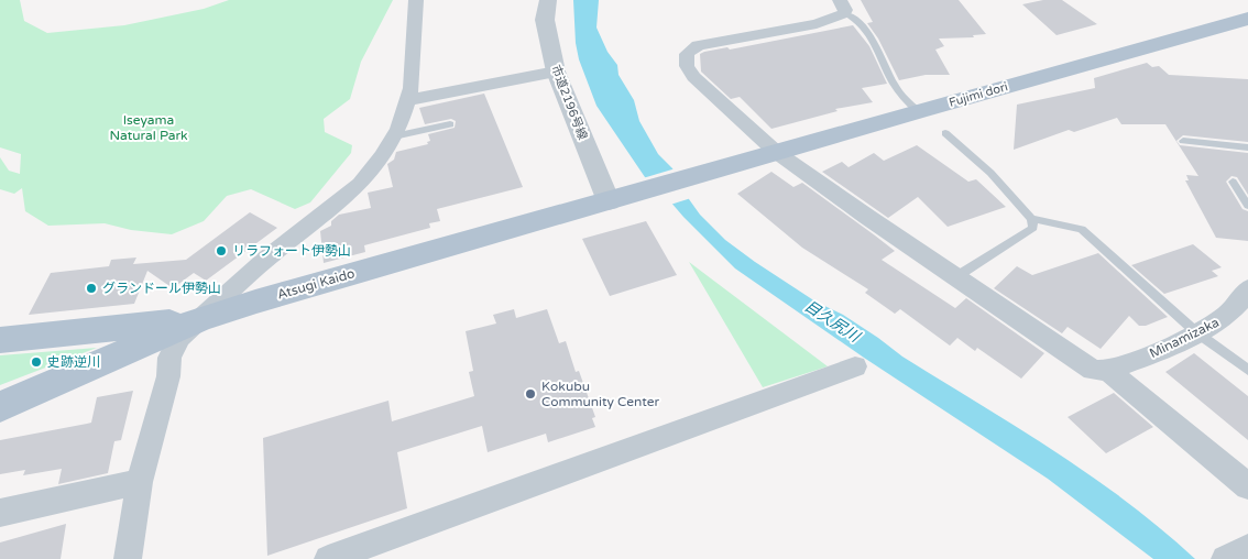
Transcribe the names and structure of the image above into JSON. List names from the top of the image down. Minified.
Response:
{"streets":{"main road":["Fujimi dori","Atsugi Kaido"],"street":["市道2196号線","Minamizaka"]},"crossings":[["Fujimi dori","Atsugi Kaido"],["市道2196号線","Atsugi Kaido"]],"water":["目久尻川"],"parks":["Iseyama Natural Park"],"places":["リラフォート伊勢山","グランドール伊勢山","史跡逆川","Kokubu Community Center"]}
